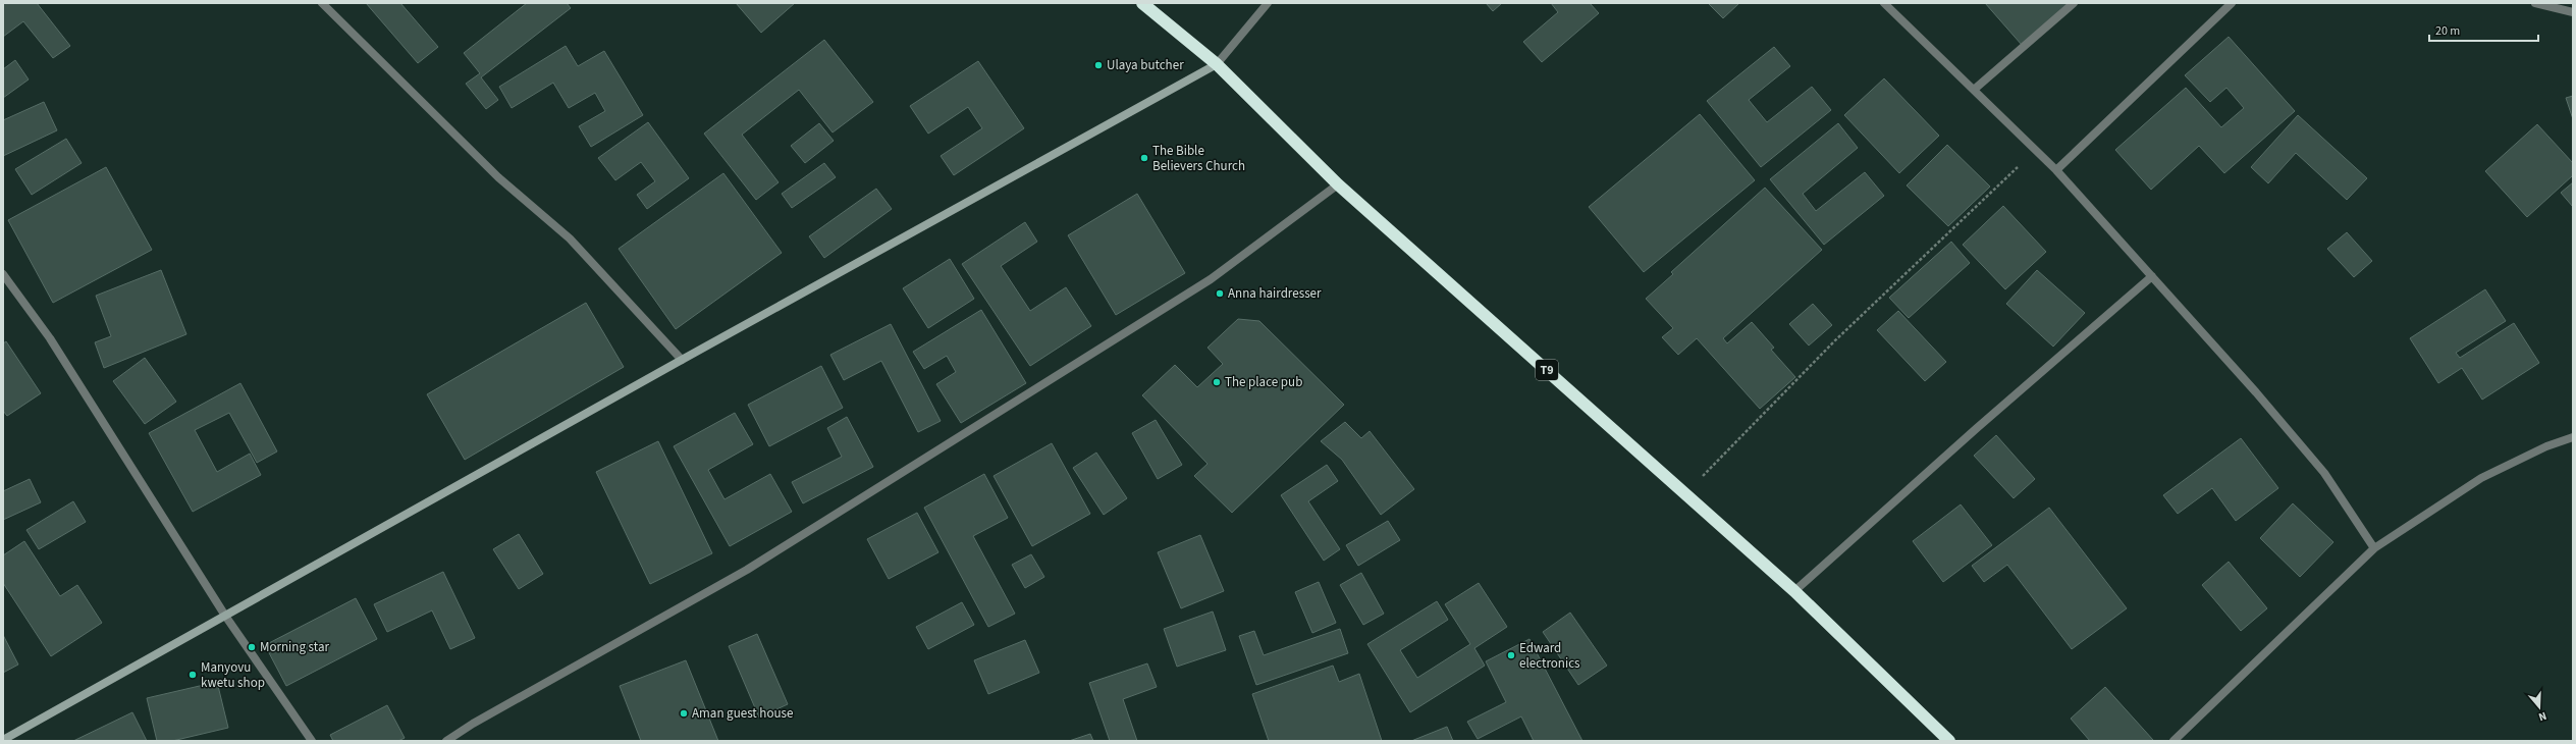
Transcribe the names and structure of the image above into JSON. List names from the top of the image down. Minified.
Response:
{"streets":{"highway":["T9"]},"places":["Ulaya butcher","The Bible Believers Church","Anna hairdresser","The place pub","Morning star","Edward electronics","Manyovu kwetu shop","Aman guest house"],"scale_bar":"20 m","north":"bottom"}
